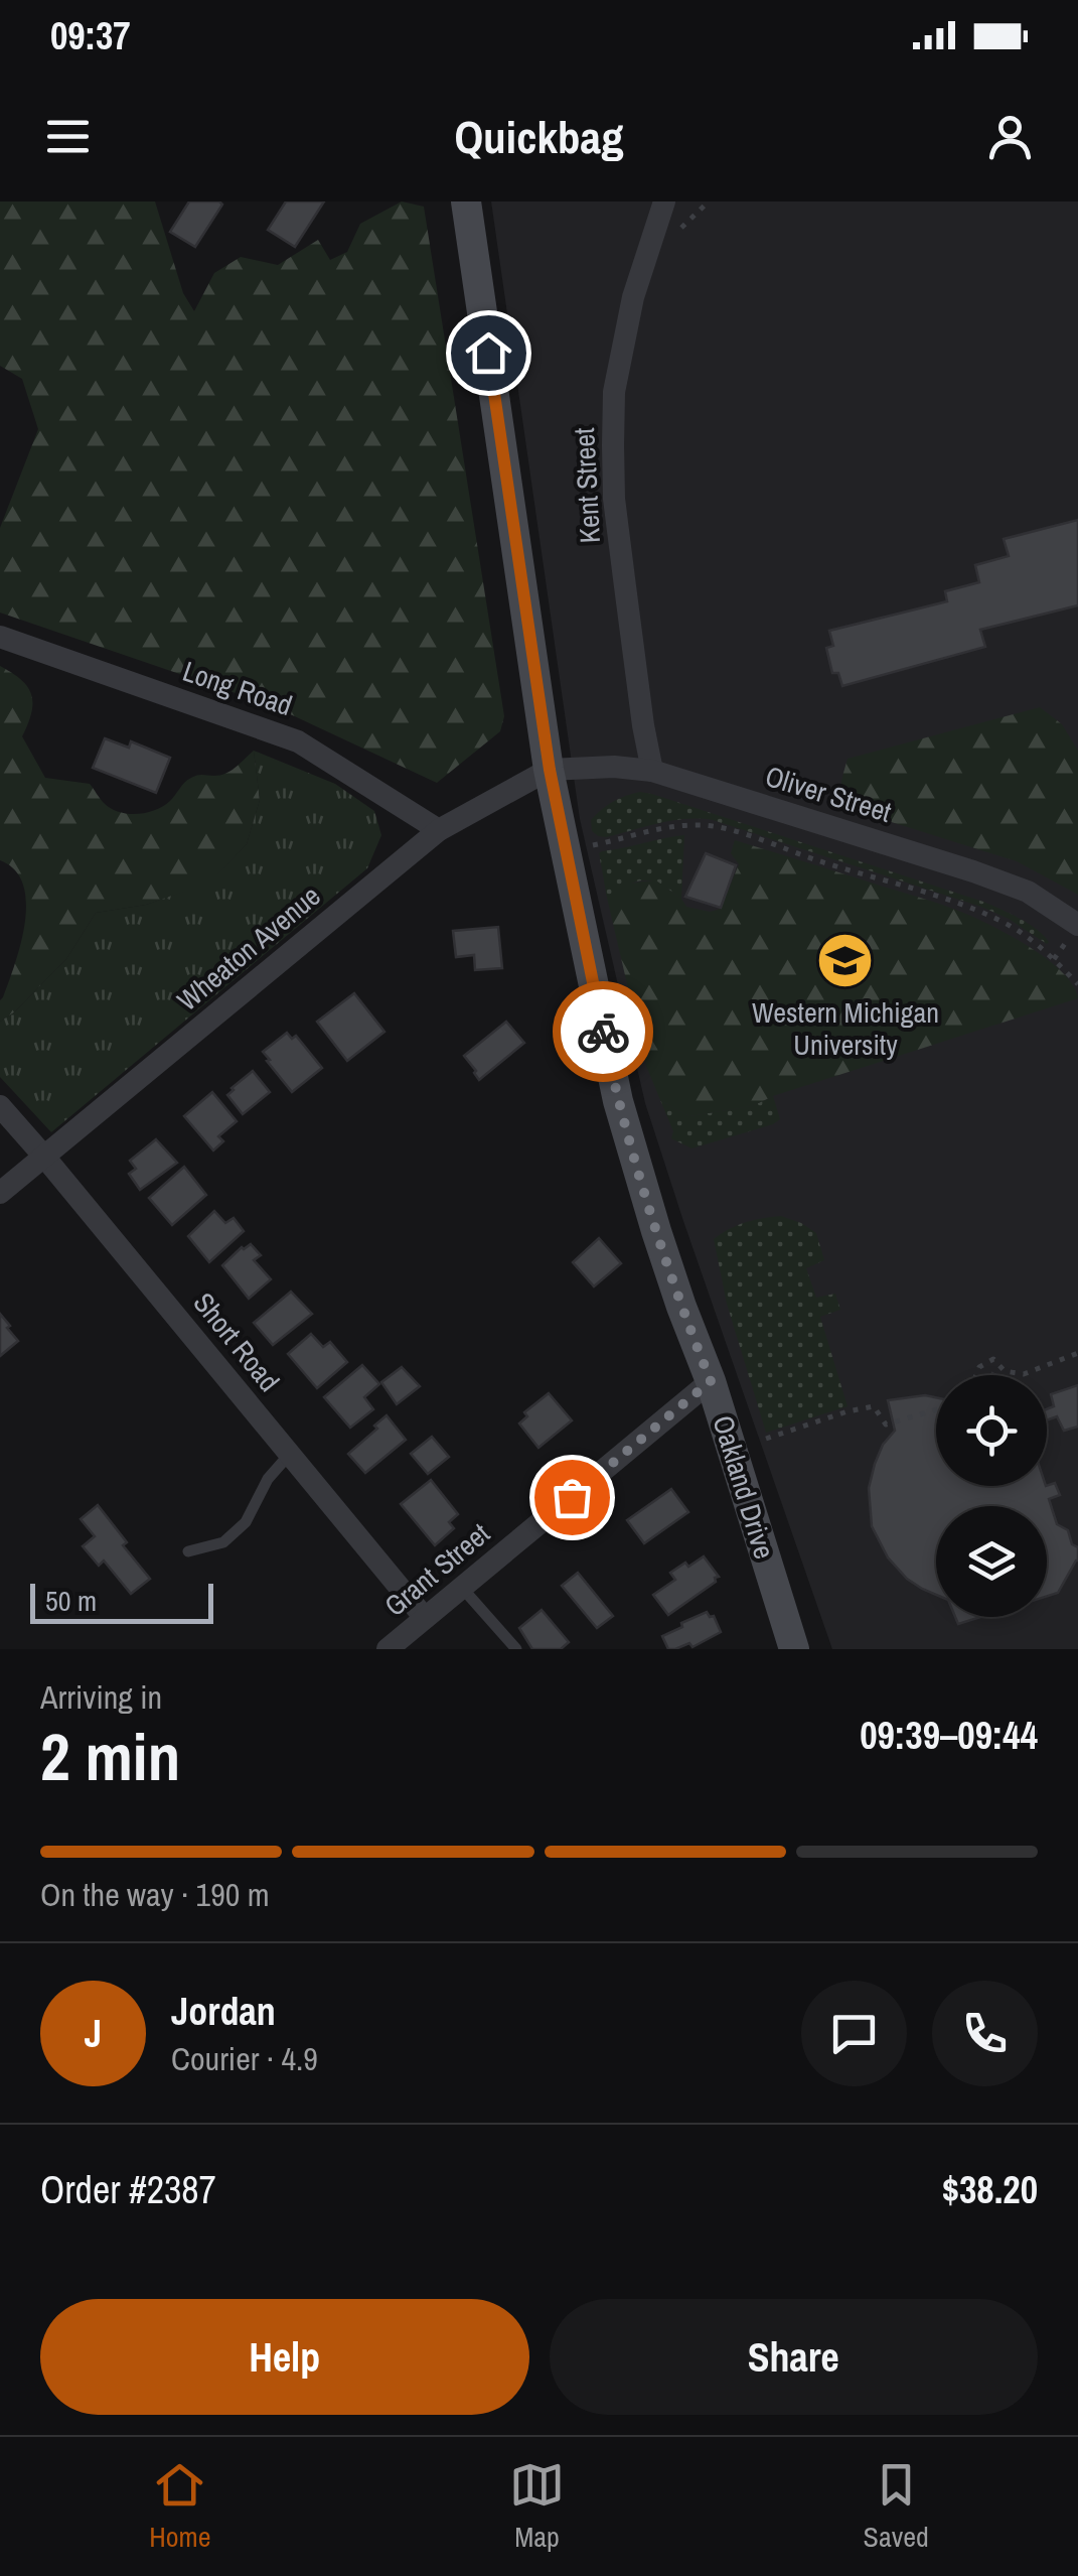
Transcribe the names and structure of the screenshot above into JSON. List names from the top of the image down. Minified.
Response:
{"streets":{"main road":["Oakland Drive"],"street":["Kent Street","Long Road","Oliver Street","Wheaton Avenue","Short Road","Grant Street"]},"crossings":[["Kent Street","Oliver Street"],["Long Road","Wheaton Avenue"],["Oliver Street","Wheaton Avenue"],["Oliver Street","Oakland Drive"],["Wheaton Avenue","Short Road"],["Wheaton Avenue","Oakland Drive"],["Short Road","Grant Street"],["Oakland Drive","Grant Street"]],"places":{"school or university":["Western Michigan University"]},"scale_bar":"50 m","page":{"status":"09:37","header":"Quickbag","scale":"50 m","heading":["2 min","Arriving in","09:39–09:44"],"panel":["Jordan","Courier · 4.9","Order #2387","$38.20"],"bar":"On the way · 190 m","round":"J","buttons":["Help","Share"],"tabs":["Home","Map","Saved"]}}
